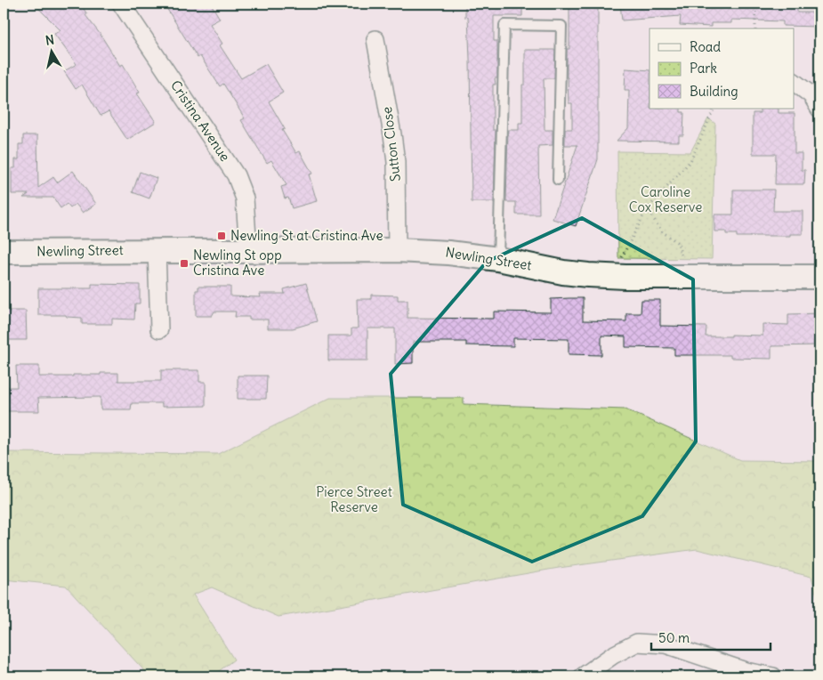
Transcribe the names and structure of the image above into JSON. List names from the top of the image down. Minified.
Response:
{"streets":{"street":["Cristina Avenue","Sutton Close","Newling Street"]},"crossings":[["Cristina Avenue","Newling Street"],["Sutton Close","Newling Street"]],"parks":["Caroline Cox Reserve","Pierce Street Reserve"],"places":{"transit":["Newling St at Cristina Ave","Newling St opp Cristina Ave"]},"legend":["Road","Park","Building"],"scale_bar":"50 m","north":"top"}
